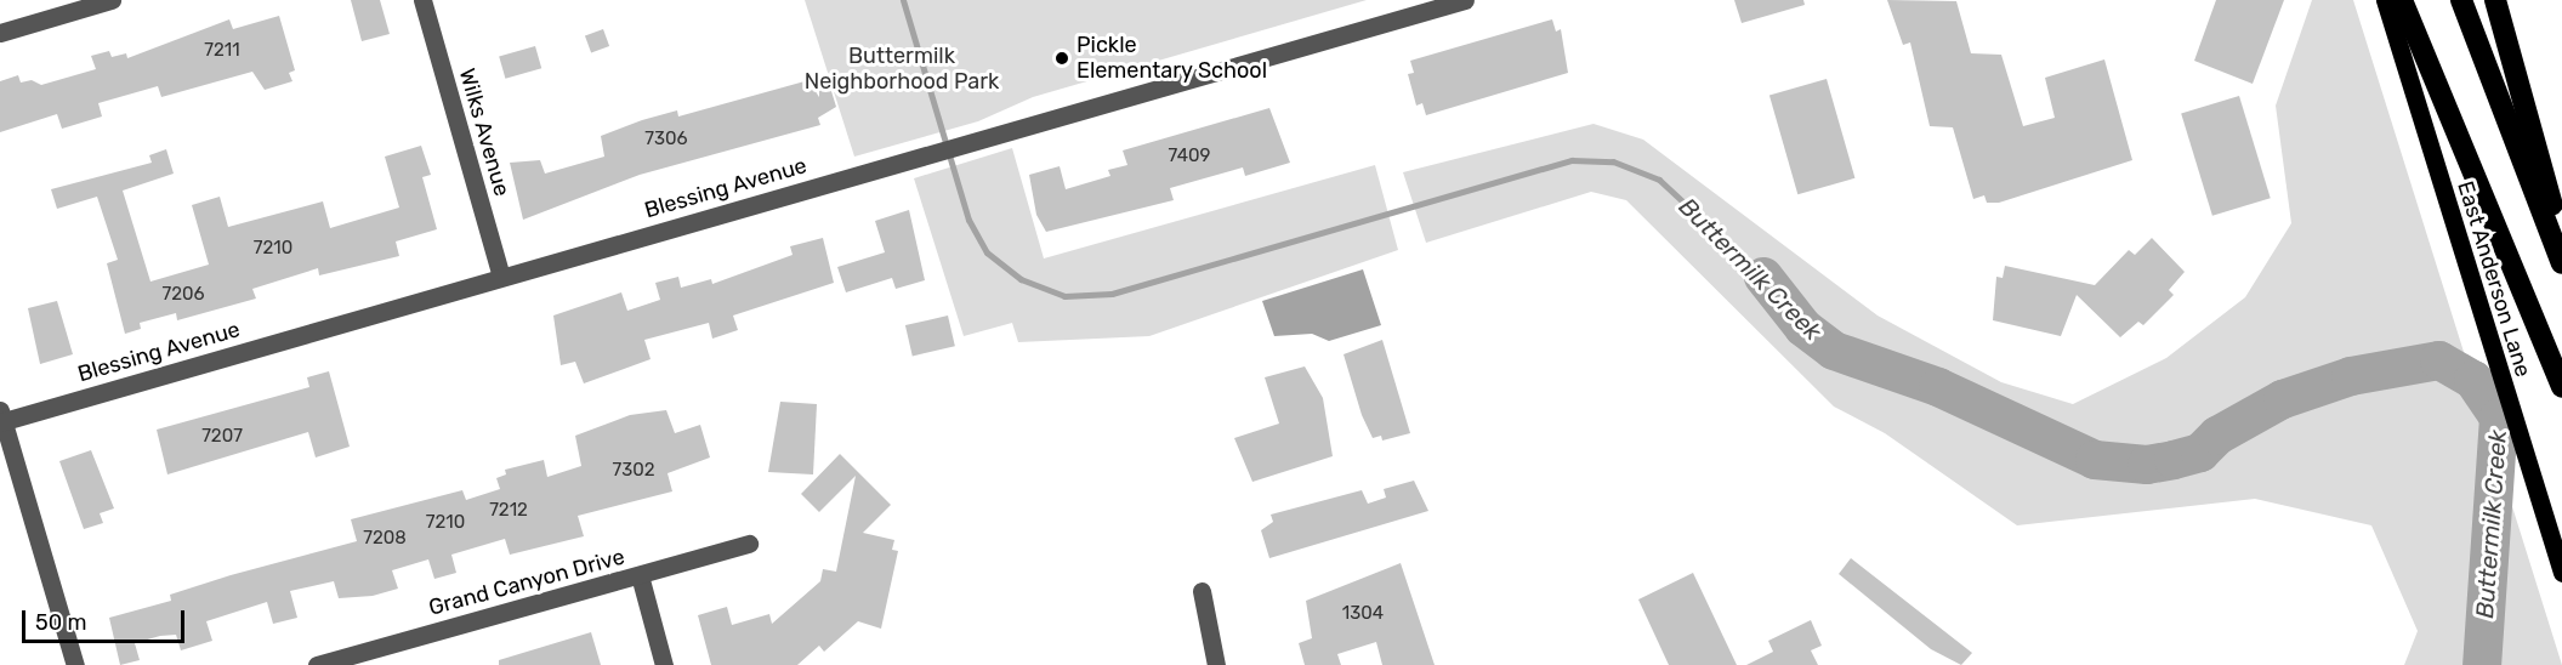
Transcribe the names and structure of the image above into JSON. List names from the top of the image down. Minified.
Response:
{"streets":{"main road":["East Anderson Lane"],"street":["Wilks Avenue","Blessing Avenue","Grand Canyon Drive"]},"crossings":[["Wilks Avenue","Blessing Avenue"]],"water":["Buttermilk Creek"],"parks":["Buttermilk Neighborhood Park"],"places":["Pickle Elementary School"],"house_numbers":["7211","7306","7409","7210","7206","7207","7302","7212","7210","7208","1304"],"scale_bar":"50 m"}
